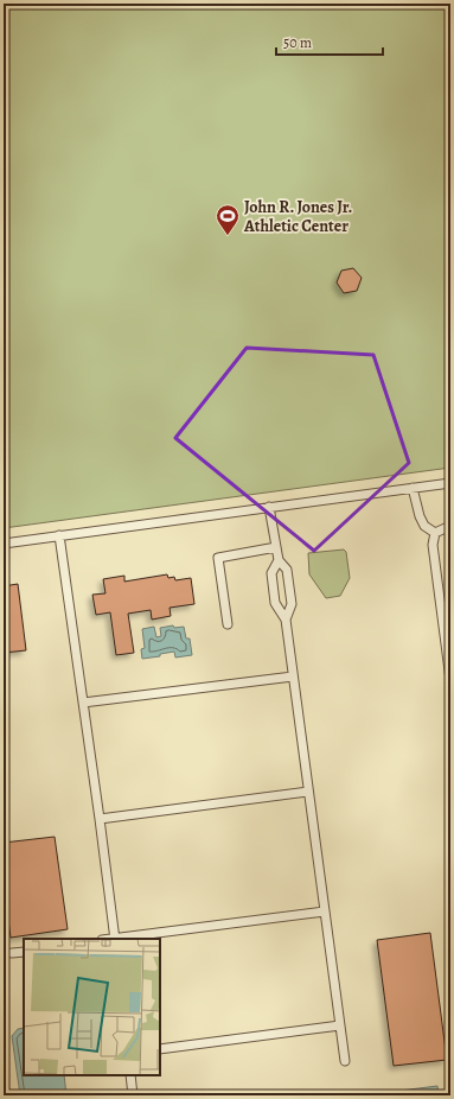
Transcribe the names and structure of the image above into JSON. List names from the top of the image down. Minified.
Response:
{"places":{"sports":["John R. Jones Jr. Athletic Center"]},"scale_bar":"50 m"}
